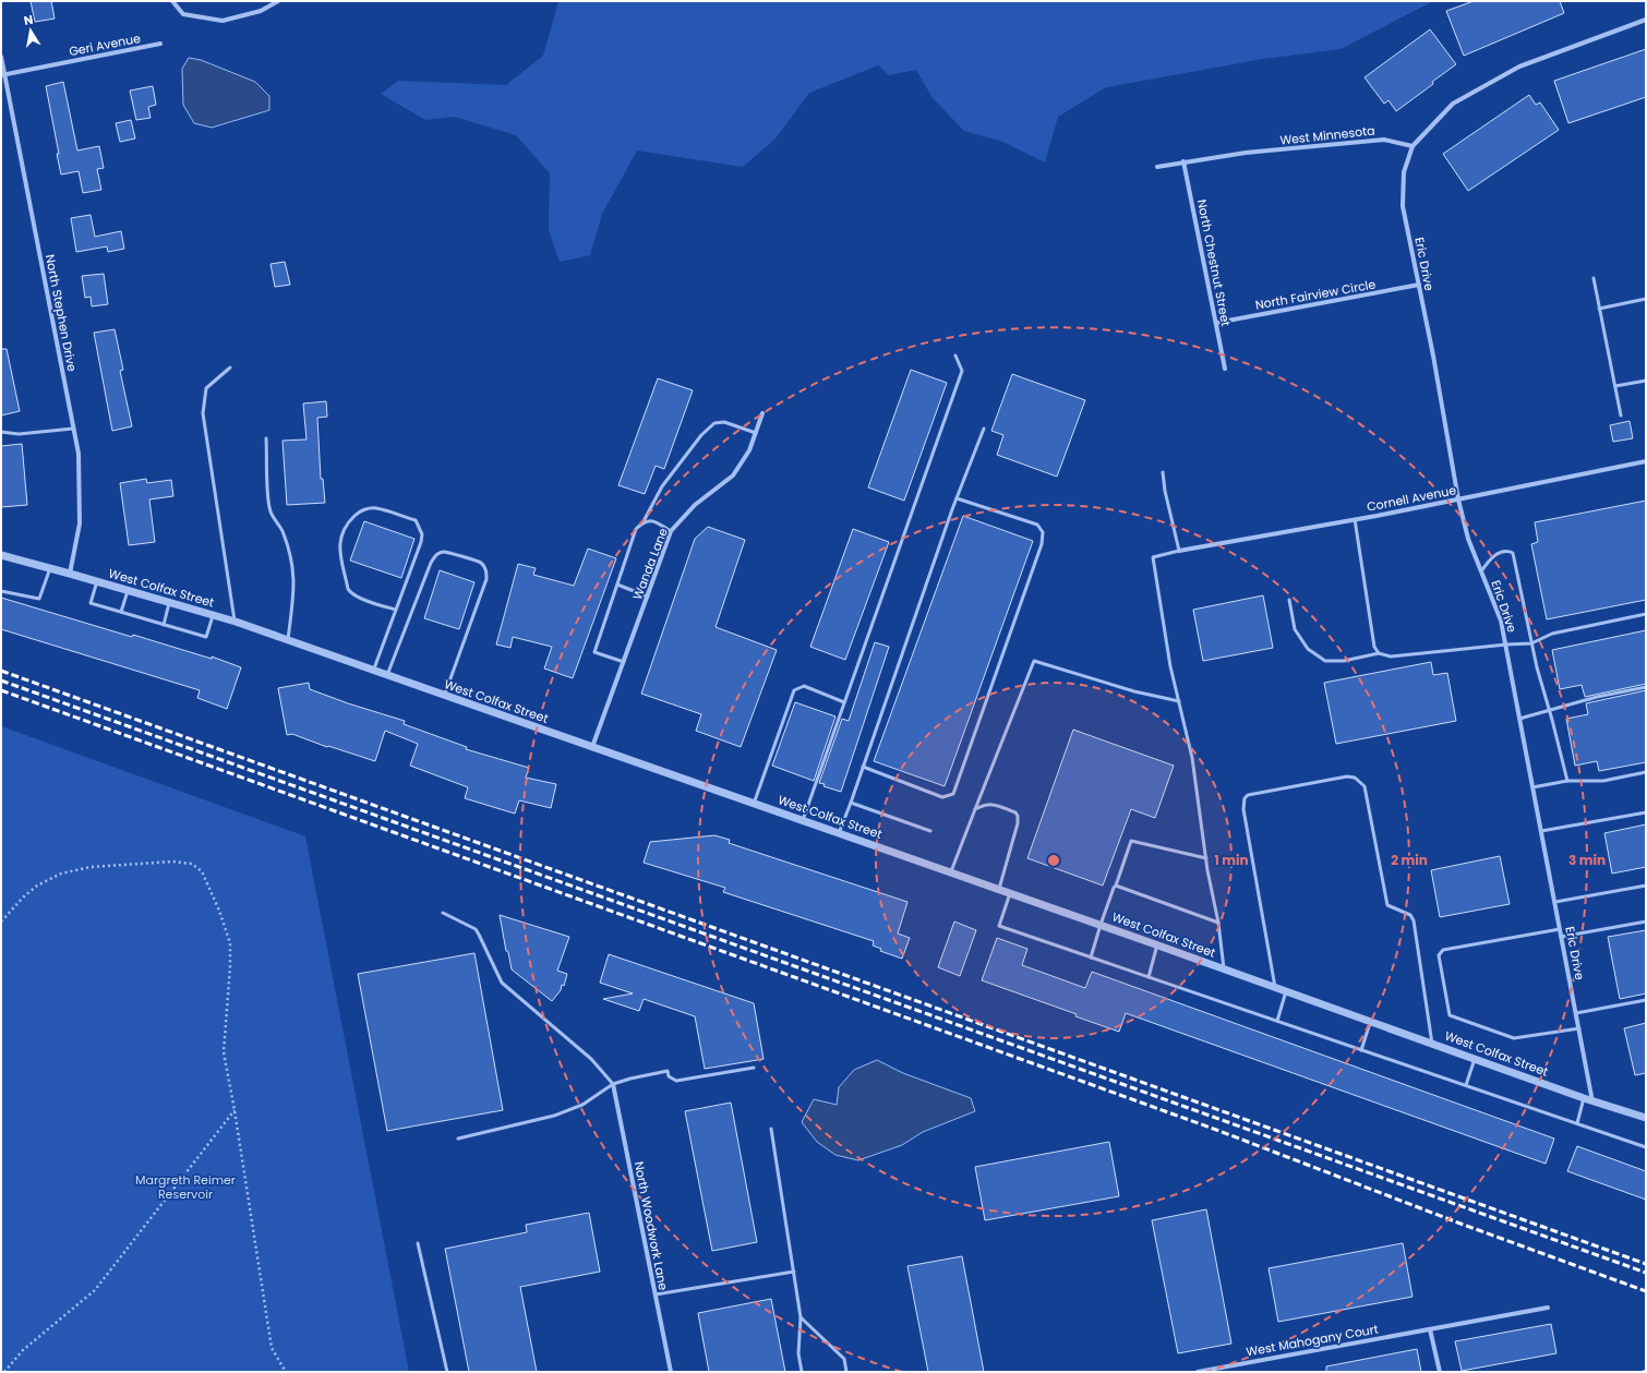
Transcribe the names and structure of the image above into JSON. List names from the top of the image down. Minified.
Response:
{"streets":{"street":["Geri Avenue","West Minnesota","North Chestnut Street","Eric Drive","North Fairview Circle","North Stephen Drive","Cornell Avenue","Wanda Lane","West Colfax Street","North Woodwork Lane","West Mahogany Court"]},"crossings":[["Geri Avenue","North Stephen Drive"],["West Minnesota","North Chestnut Street"],["West Minnesota","Eric Drive"],["North Chestnut Street","North Fairview Circle"],["Eric Drive","North Fairview Circle"],["Eric Drive","Cornell Avenue"],["Eric Drive","West Colfax Street"],["North Stephen Drive","West Colfax Street"],["Wanda Lane","West Colfax Street"]],"parks":["Margreth Reimer Reservoir"],"north":"top","rings":["1 min","2 min","3 min"]}
